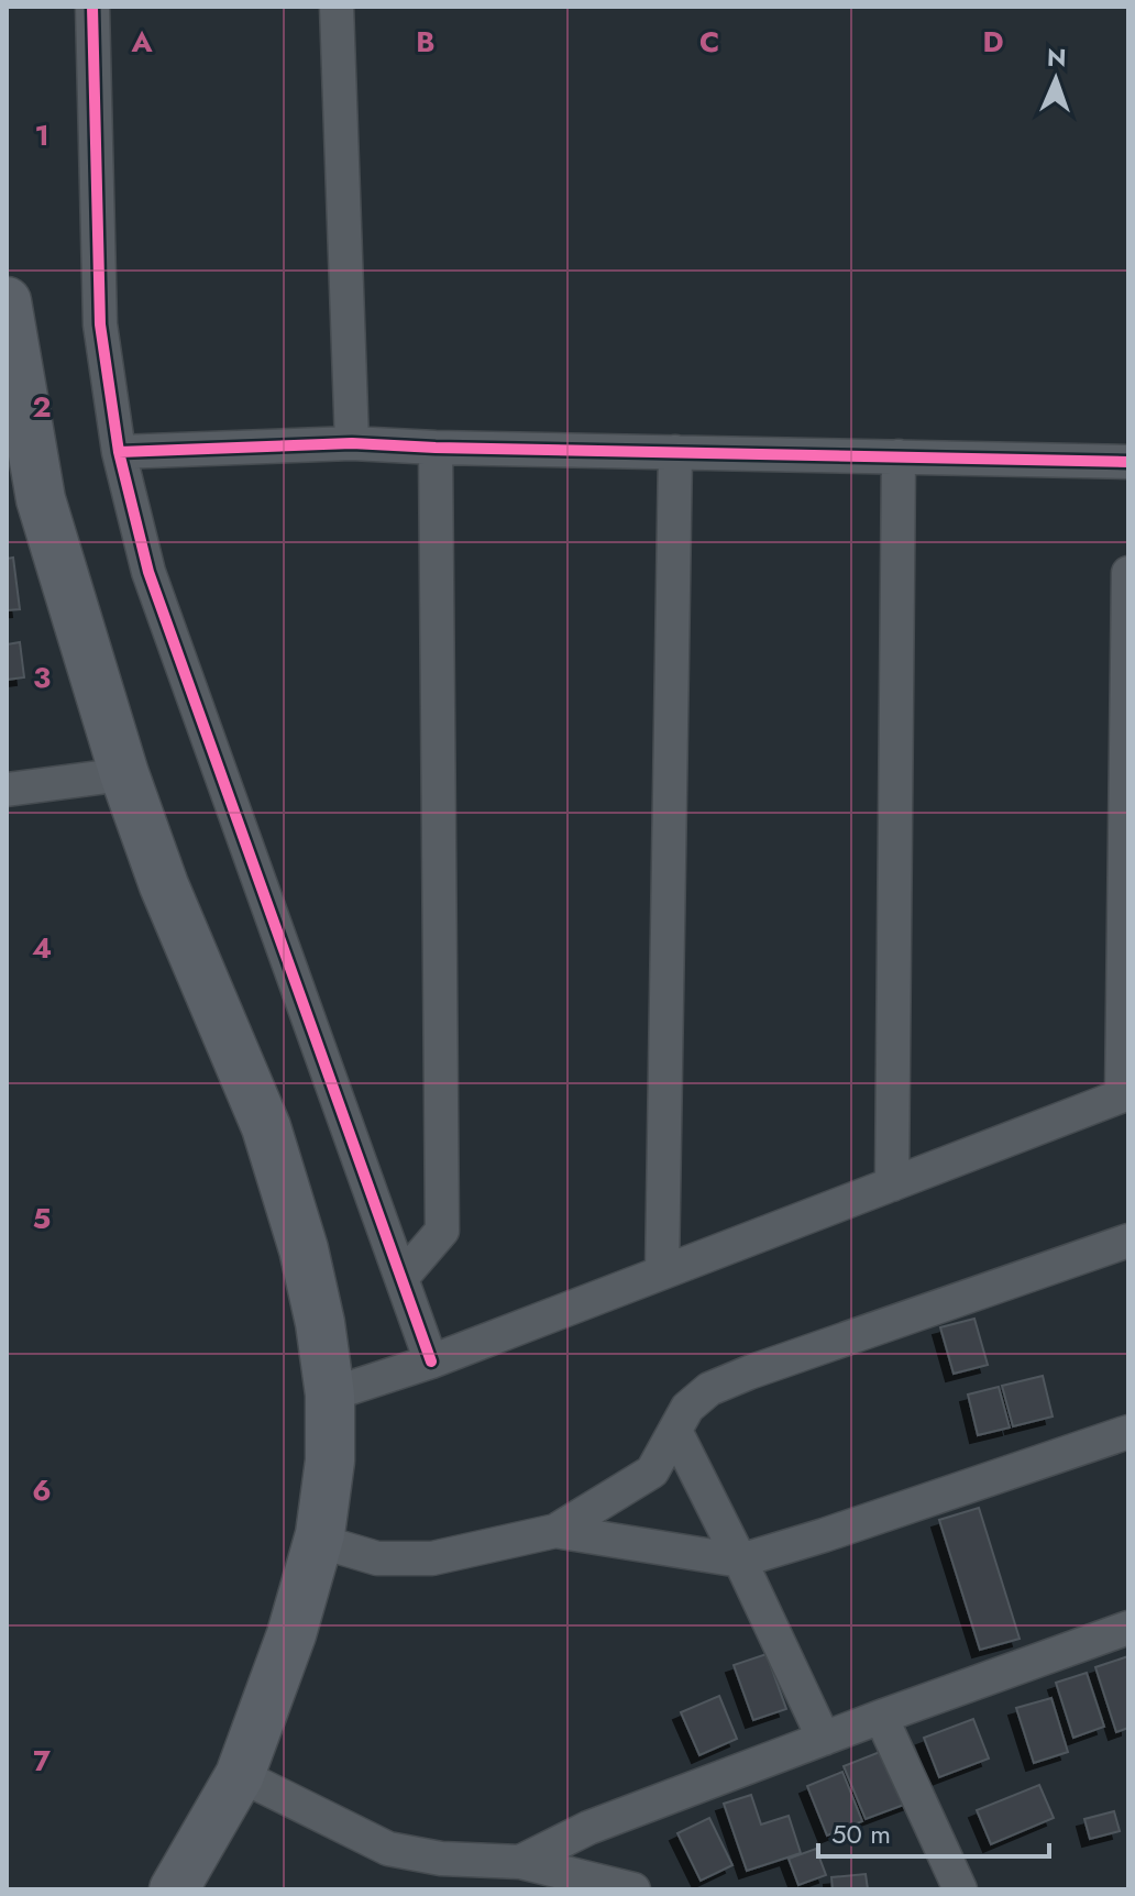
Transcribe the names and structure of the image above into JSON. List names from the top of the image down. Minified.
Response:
{"scale_bar":"50 m","north":"top","grid":{"columns":["A","B","C","D"],"rows":["1","2","3","4","5","6","7"]}}
